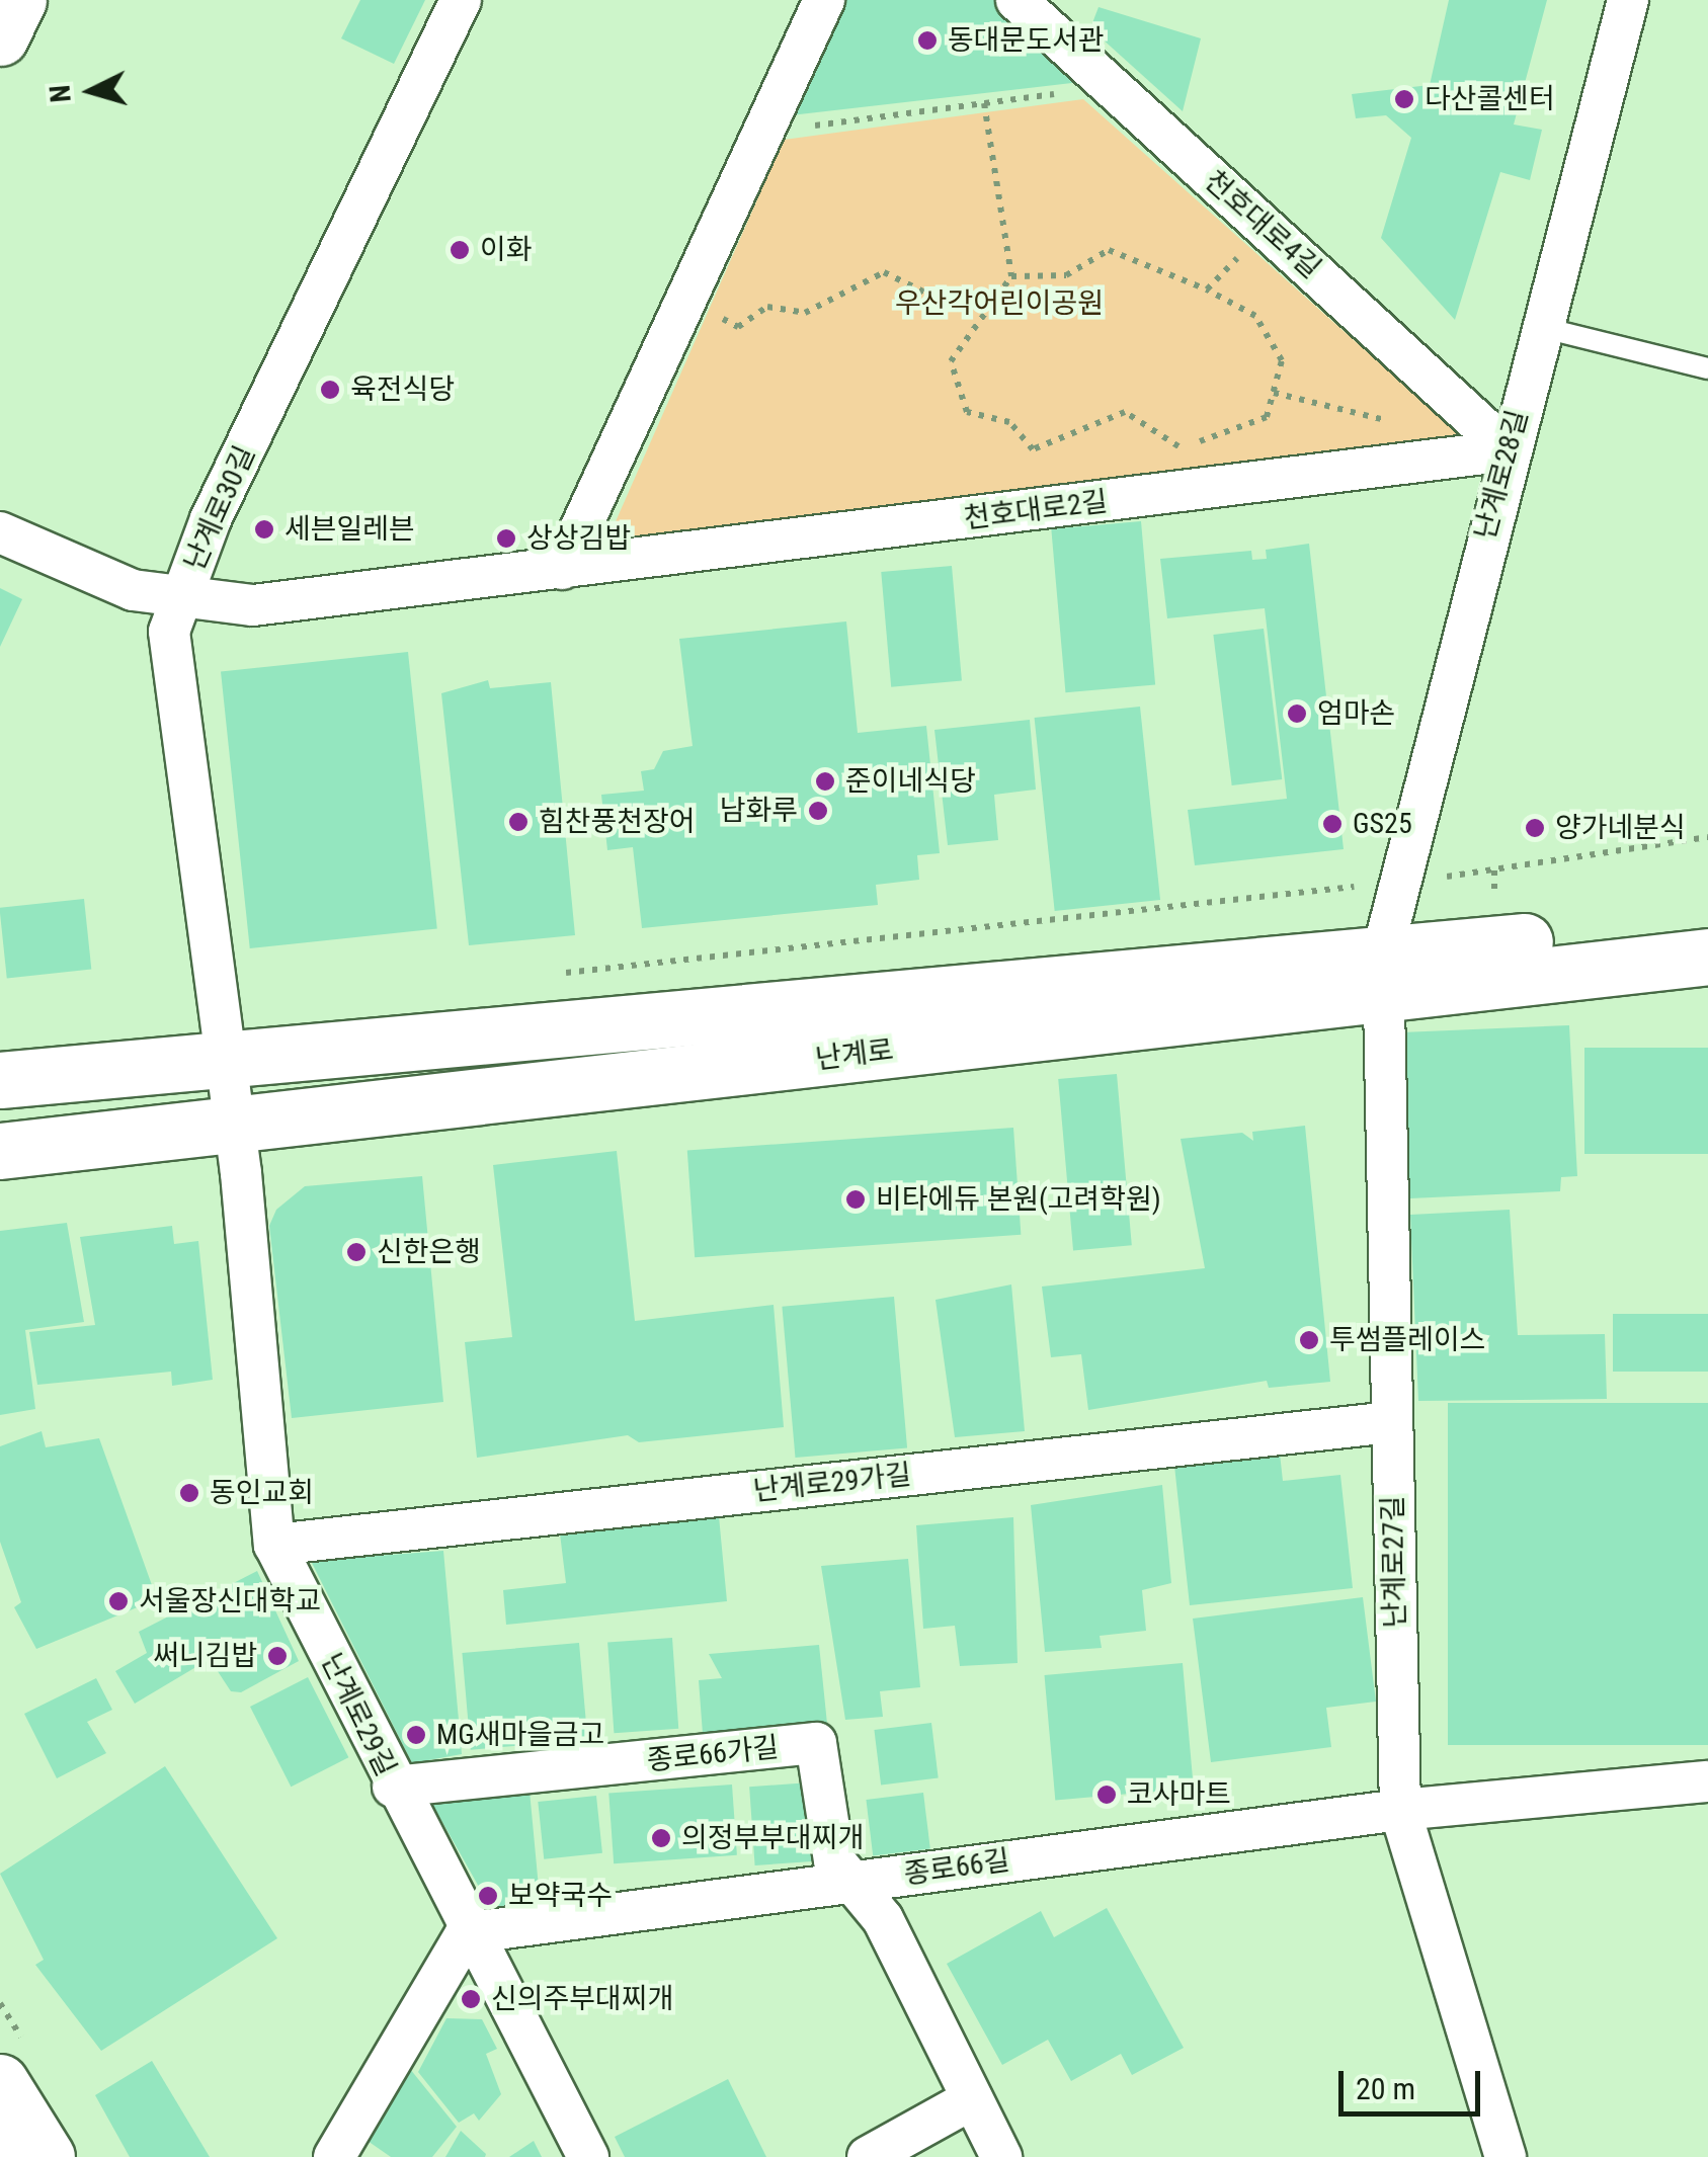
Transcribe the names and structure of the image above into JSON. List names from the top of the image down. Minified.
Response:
{"streets":{"main road":["난계로"],"street":["천호대로4길","난계로28길","난계로30길","천호대로2길","난계로29가길","난계로27길","난계로29길","종로66가길","종로66길"]},"crossings":[["천호대로4길","난계로28길"],["천호대로4길","천호대로2길"],["난계로28길","천호대로2길"],["난계로28길","난계로"],["난계로28길","난계로27길"],["난계로30길","천호대로2길"],["난계로30길","난계로"],["난계로30길","난계로29길"],["난계로","난계로27길"],["난계로","난계로29길"],["난계로29가길","난계로27길"],["난계로29가길","난계로29길"],["난계로27길","종로66길"],["난계로29길","종로66가길"],["난계로29길","종로66길"],["종로66가길","종로66길"]],"parks":["우산각어린이공원"],"places":["동대문도서관","다산콜센터","이화","육전식당","세븐일레븐","상상김밥","엄마손","준이네식당","남화루","힘찬풍천장어","GS25","양가네분식","비타에듀 본원(고려학원)","신한은행","투썸플레이스","동인교회","서울장신대학교","써니김밥","MG새마을금고","코사마트","의정부부대찌개","보약국수","신의주부대찌개"],"scale_bar":"20 m","north":"left"}
